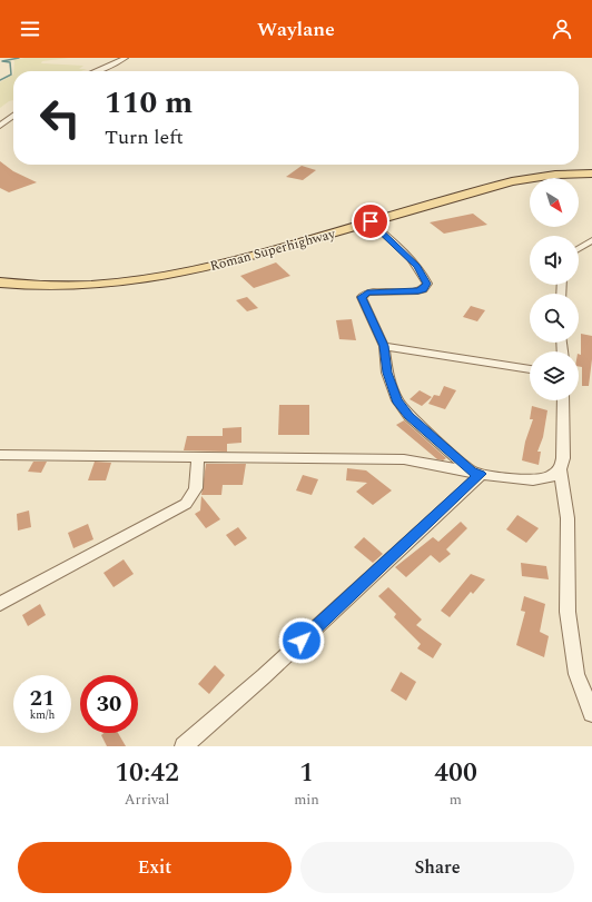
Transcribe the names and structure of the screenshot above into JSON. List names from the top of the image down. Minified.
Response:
{"streets":{"main road":["Roman Superhighway"]},"north":"bottom right","page":{"header":"Waylane","turn":["110 m","Turn left"],"speed":"21 km/h","limit":"30","eta":["10:42","Arrival","1","min","400","m"],"buttons":["Exit","Share"]}}
